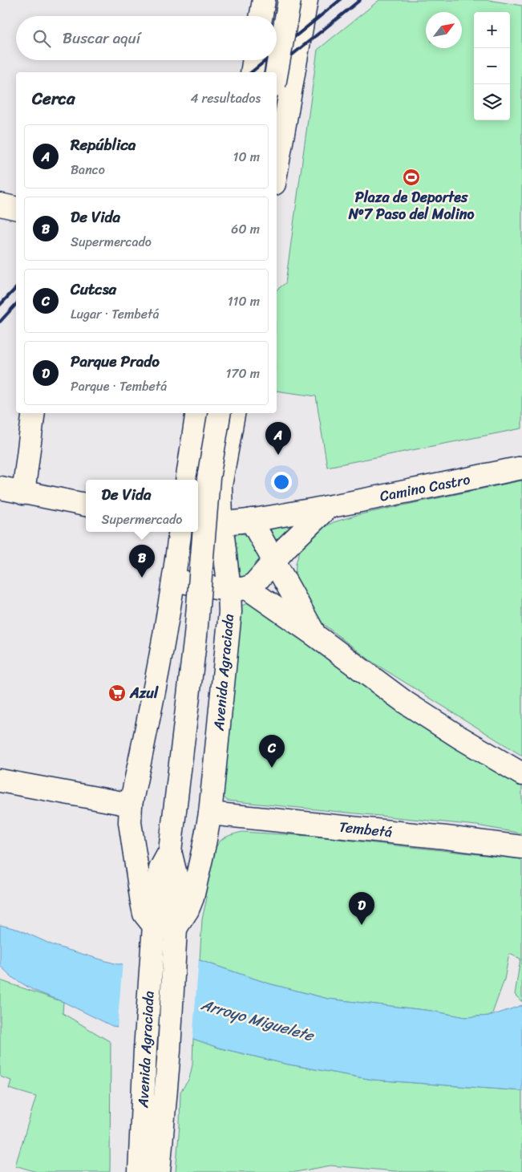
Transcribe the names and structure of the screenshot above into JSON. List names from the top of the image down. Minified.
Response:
{"streets":{"street":["Camino Castro","Avenida Agraciada","Tembetá"]},"crossings":[["Camino Castro","Avenida Agraciada"],["Avenida Agraciada","Tembetá"]],"water":["Arroyo Miguelete"],"places":{"sports":["Plaza de Deportes Nº7 Paso del Molino"],"supermarket":["Azul"]},"north":"top right","page":{"map_buttons":["+","−"],"search":"Buscar aquí","heading":["Cerca","4 resultados"],"list":[{"mark":"A","name":"República","note":"Banco","value":"10 m"},{"mark":"B","name":"De Vida","note":"Supermercado","value":"60 m"},{"mark":"C","name":"Cutcsa","note":"Lugar · Tembetá","value":"110 m"},{"mark":"D","name":"Parque Prado","note":"Parque · Tembetá","value":"170 m"}],"pins":["A","B","C","D"],"popup":["De Vida","Supermercado"]}}
